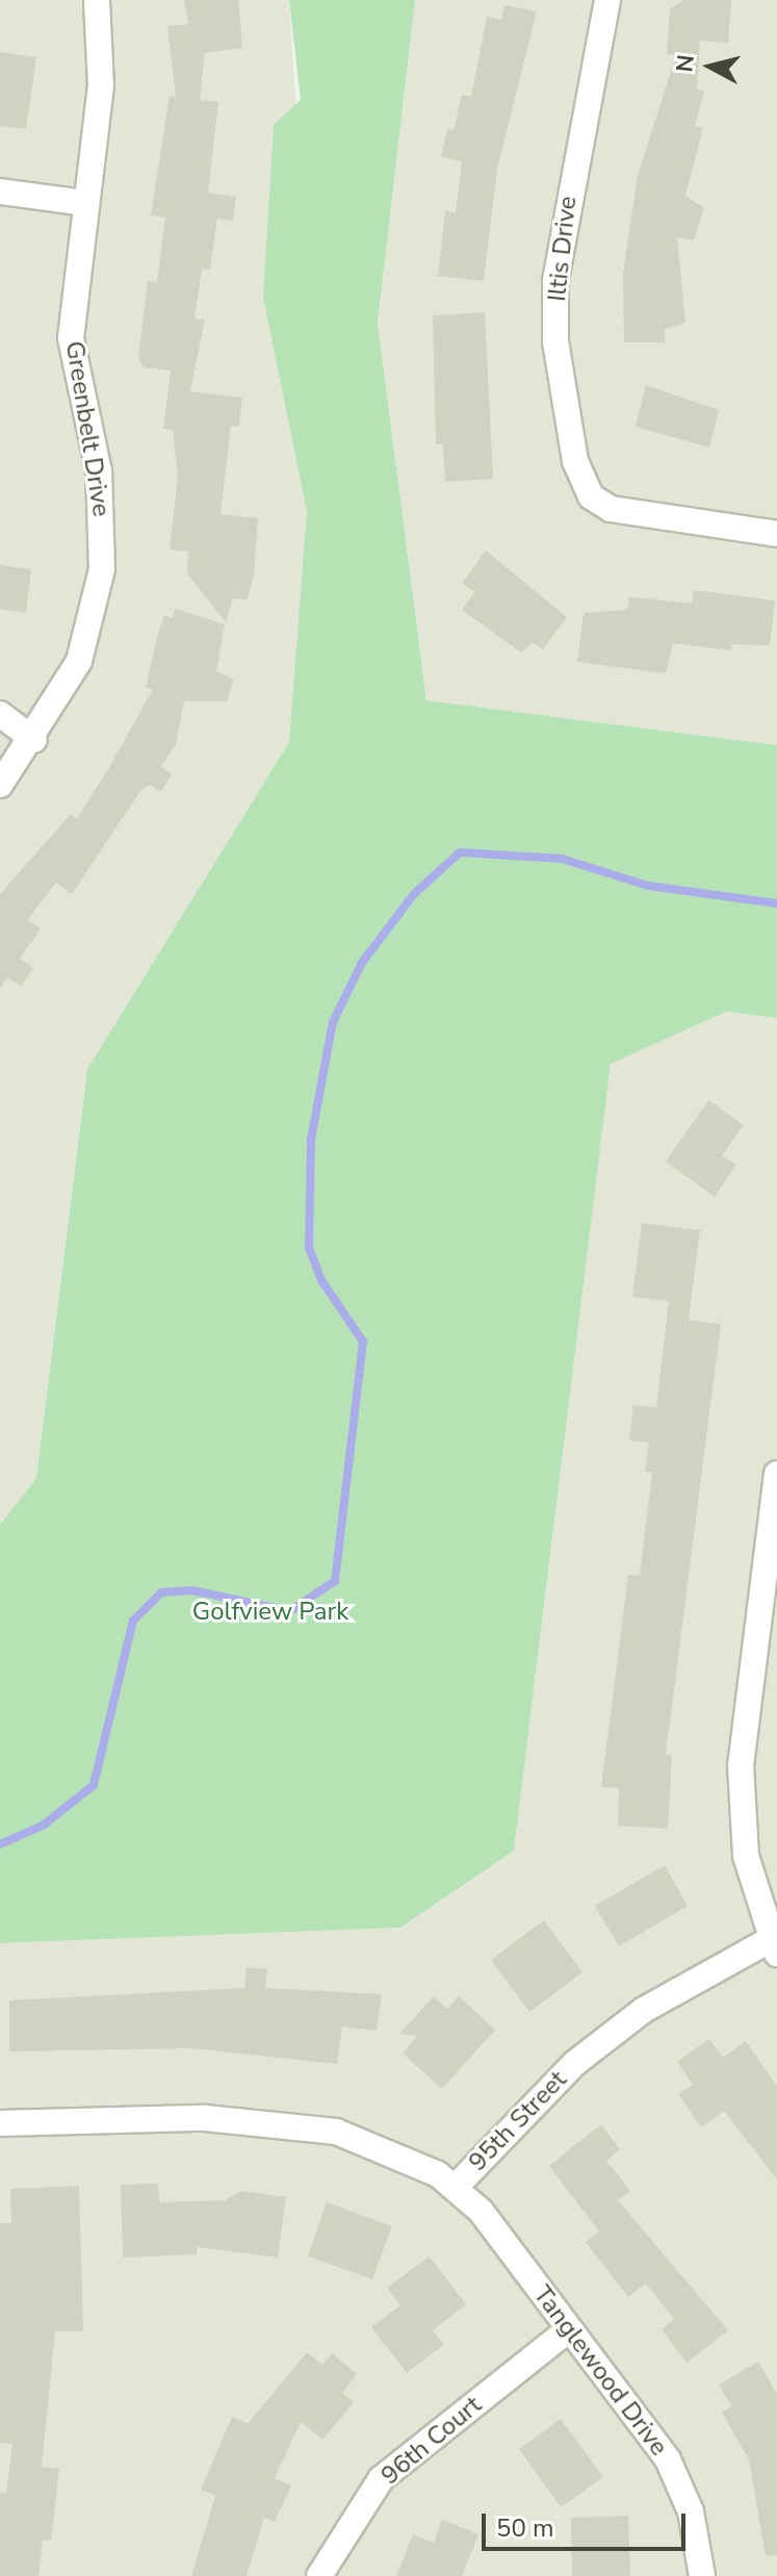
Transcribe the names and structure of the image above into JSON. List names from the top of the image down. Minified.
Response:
{"streets":{"street":["Iltis Drive","Greenbelt Drive","95th Street","Tanglewood Drive","96th Court"]},"crossings":[["95th Street","Tanglewood Drive"],["Tanglewood Drive","96th Court"]],"parks":["Golfview Park"],"scale_bar":"50 m","north":"left"}
